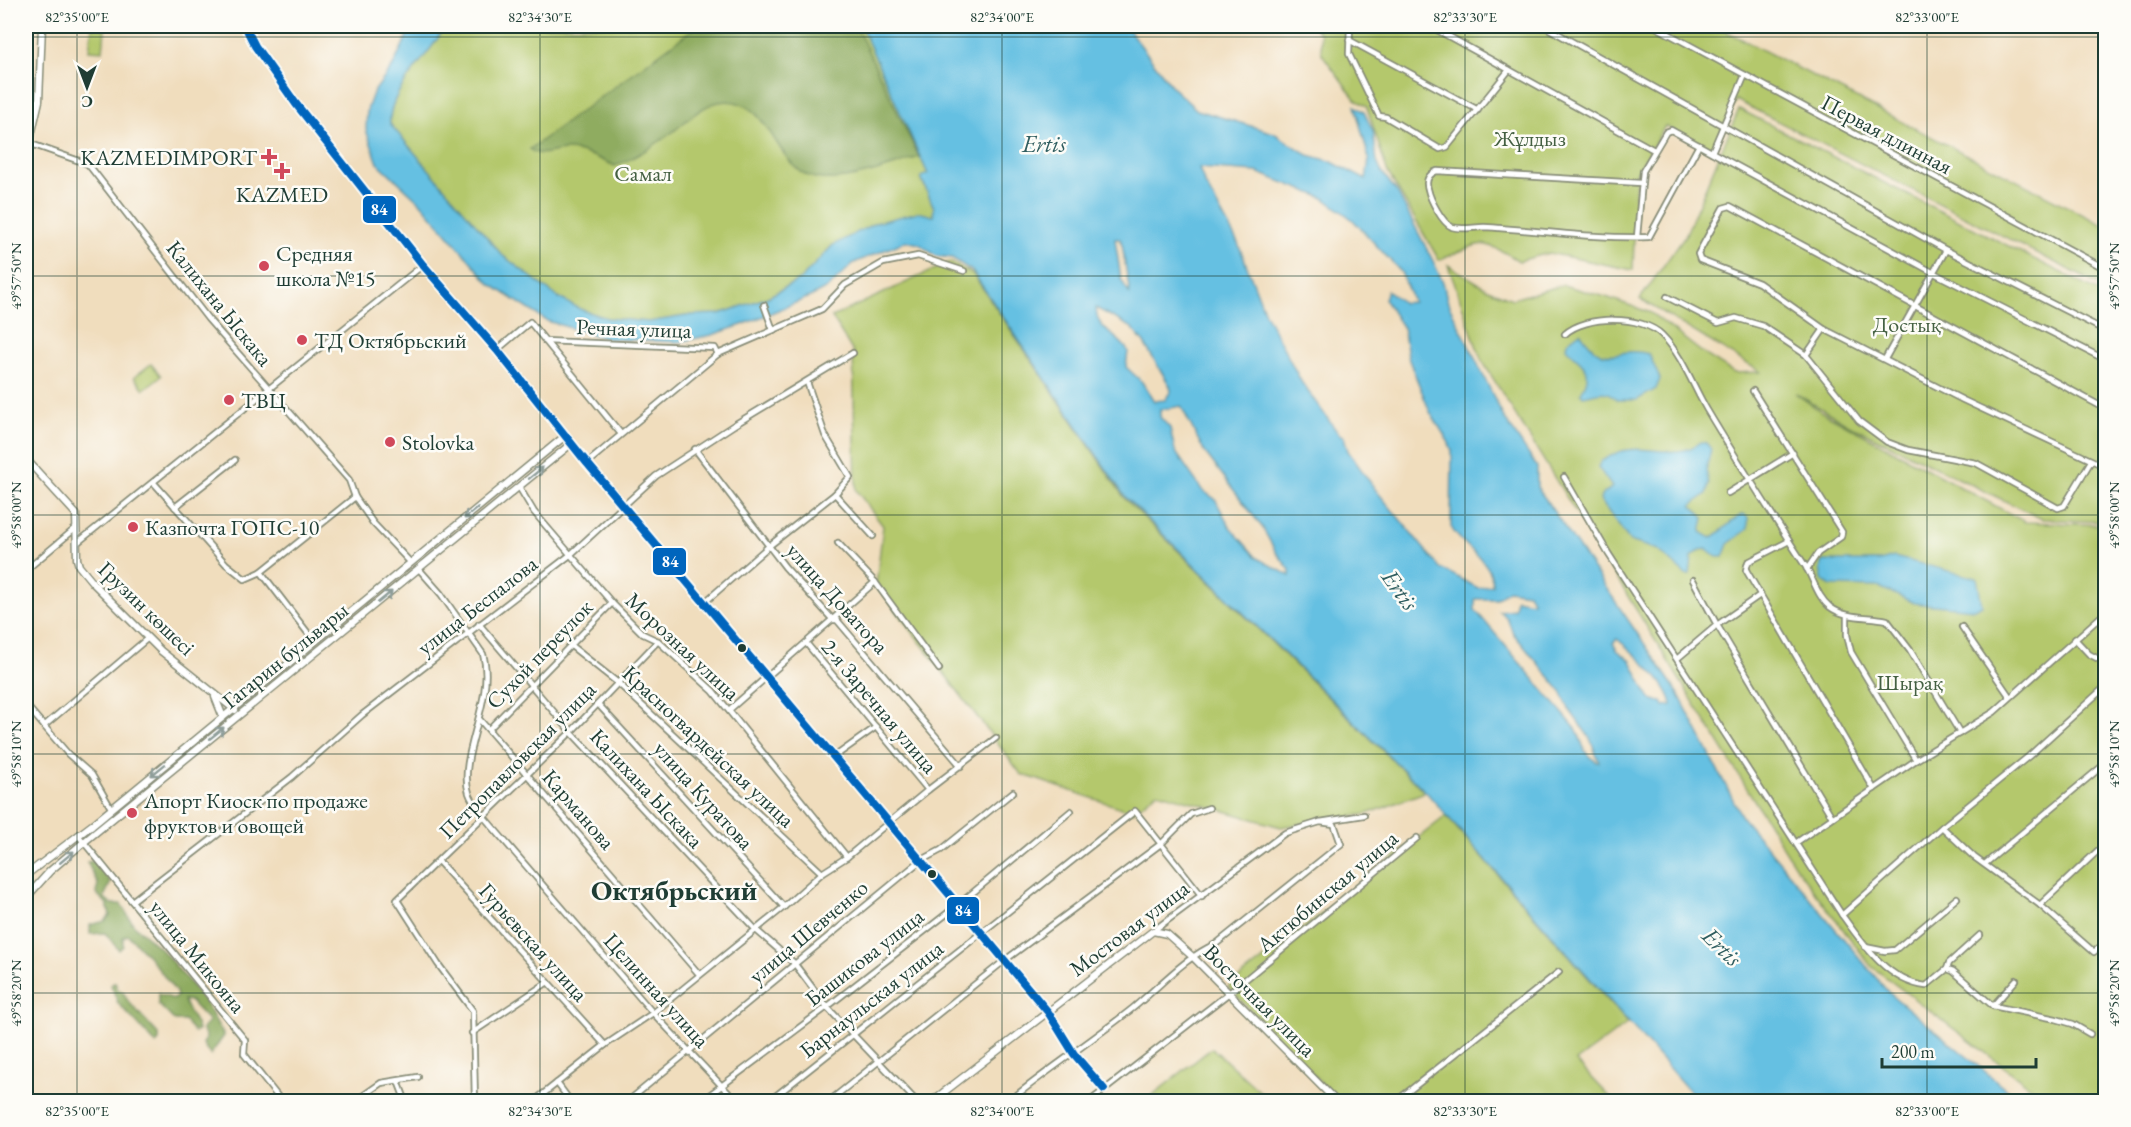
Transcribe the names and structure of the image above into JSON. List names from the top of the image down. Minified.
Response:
{"streets":{"main road":["Грузин көшесі","Гагарин бульвары","Мостовая улица","Восточная улица"],"street":["Первая длинная","Калихана Ыскака","Речная улица","улица Доватора","улица Беспалова","Морозная улица","Сухой переулок","2-я Заречная улица","Красногвардейская улица","Петропавловская улица","улица Куратова","Карманова","Актюбинская улица","улица Шевченко","Гурьевская улица","улица Микояна","Башикова улица","Целинная улица","Барнаульская улица"]},"crossings":[["Калихана Ыскака","улица Беспалова"],["Калихана Ыскака","Сухой переулок"],["Калихана Ыскака","Гагарин бульвары"],["Калихана Ыскака","Петропавловская улица"],["Калихана Ыскака","улица Шевченко"],["Калихана Ыскака","Башикова улица"],["Калихана Ыскака","Барнаульская улица"],["улица Доватора","улица Беспалова"],["улица Беспалова","Морозная улица"],["улица Беспалова","улица Микояна"],["улица Беспалова","Целинная улица"],["Грузин көшесі","Гагарин бульвары"],["Морозная улица","Сухой переулок"],["Морозная улица","Гагарин бульвары"],["Морозная улица","Петропавловская улица"],["Сухой переулок","Красногвардейская улица"],["Сухой переулок","Карманова"],["Гагарин бульвары","улица Микояна"],["Гагарин бульвары","Целинная улица"],["Красногвардейская улица","Петропавловская улица"],["Петропавловская улица","улица Куратова"],["Петропавловская улица","Карманова"],["Петропавловская улица","Гурьевская улица"],["Петропавловская улица","Целинная улица"],["Карманова","Целинная улица"],["Актюбинская улица","Восточная улица"],["Мостовая улица","Восточная улица"],["улица Шевченко","Целинная улица"],["Башикова улица","Целинная улица"]],"districts":["Октябрьский"],"water":["Ertis"],"parks":["Жұлдыз","Самал","Достық","Шырақ"],"places":{"health":["KAZMEDIMPORT","KAZMED"],"other":["Средняя школа №15","ТД Октябрьский","ТВЦ","Stolovka","Казпочта ГОПС-10","Апорт Киоск по продаже фруктов и овощей"]},"lines":["transit line 84"],"scale_bar":"200 m","north":"bottom","coordinates":["82°35'00\"E","82°34'30\"E","82°34'00\"E","82°33'30\"E","82°33'00\"E","49°57'50\"N","49°58'00\"N","49°58'10\"N","49°58'20\"N"]}
